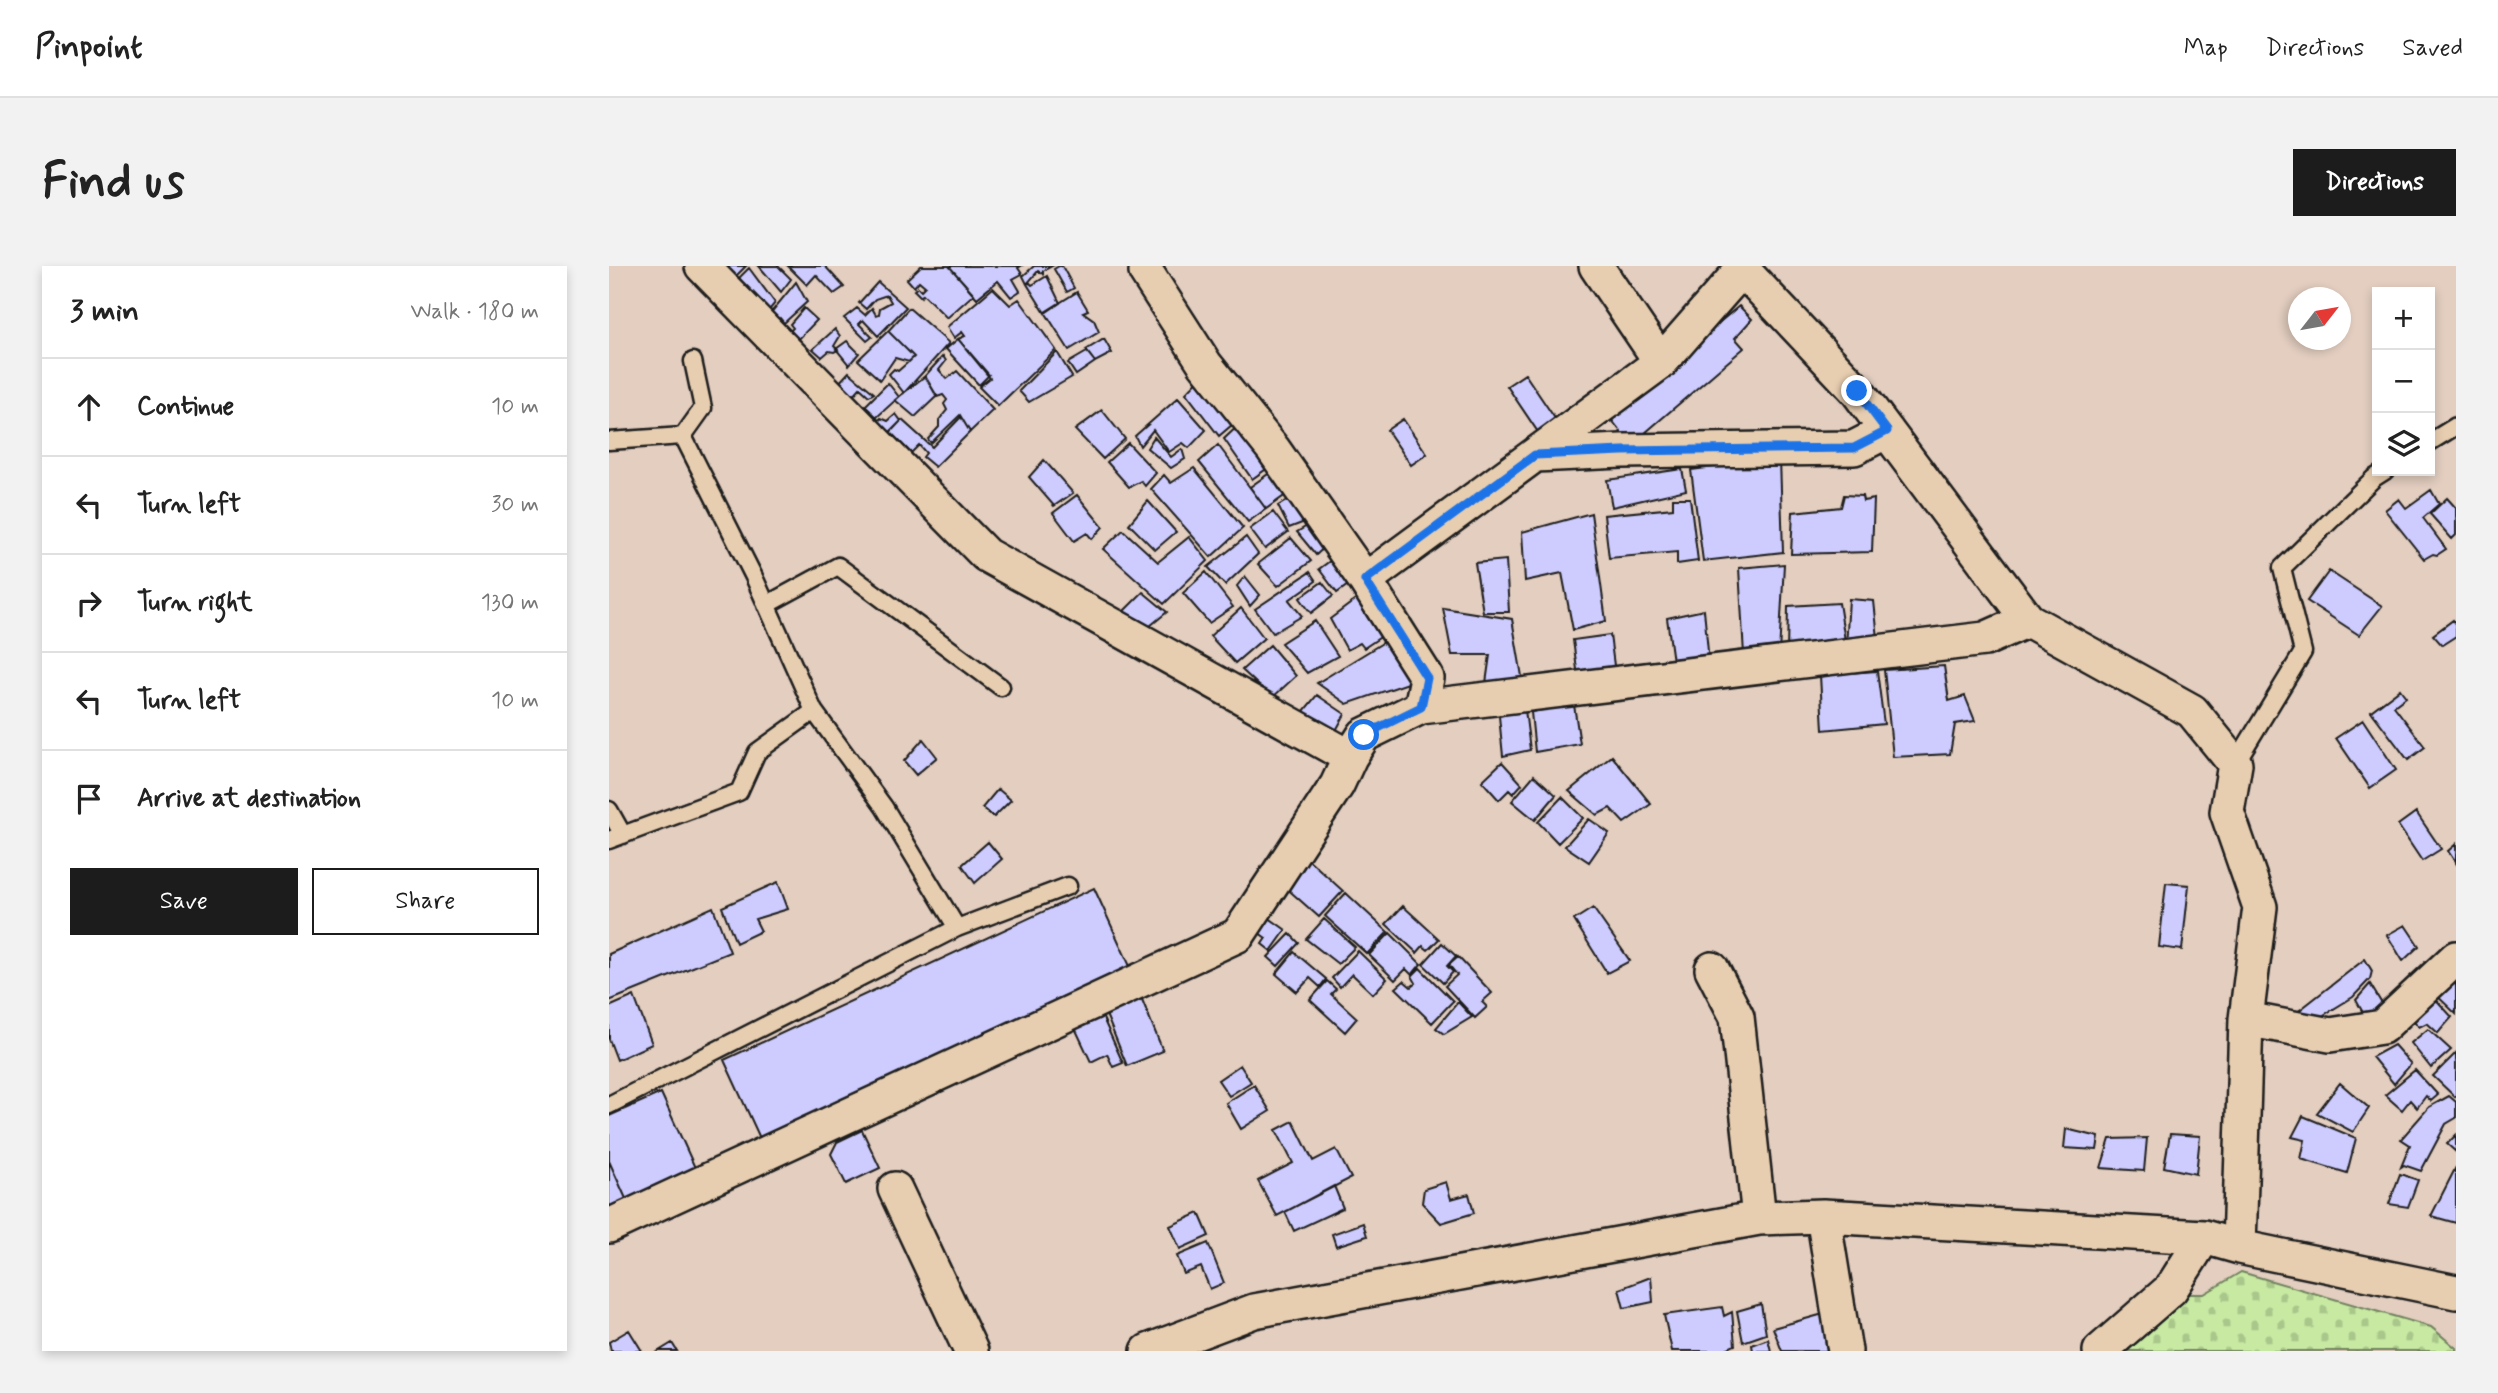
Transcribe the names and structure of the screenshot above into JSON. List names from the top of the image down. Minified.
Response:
{"north":"top right","page":{"header":"Pinpoint","nav":["Map","Directions","Saved"],"buttons":["Directions",["Save","Share"]],"title":"Find us","heading":["3 min","Walk · 180 m"],"map_buttons":["+","−"],"list":[["Continue","10 m"],["Turn left","30 m"],["Turn right","130 m"],["Turn left","10 m"],"Arrive at destination"]}}
